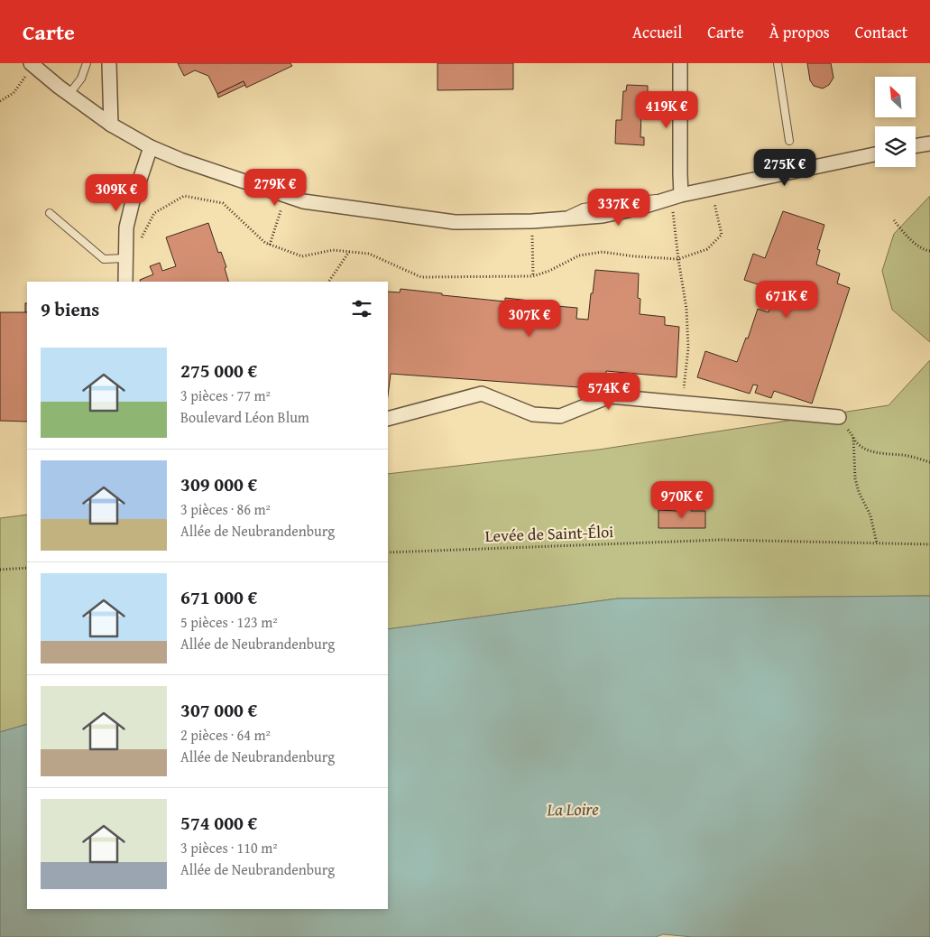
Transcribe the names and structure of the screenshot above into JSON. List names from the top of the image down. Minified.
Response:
{"streets":{"path":["Levée de Saint-Éloi"]},"water":["La Loire"],"north":"top left","page":{"header":"Carte","nav":["Accueil","Carte","À propos","Contact"],"price":["419K €","275K €","279K €","309K €","337K €","671K €","307K €","574K €","970K €"],"heading":"9 biens","list":[{"name":"275 000 €","note":"3 pièces · 77 m² · Boulevard Léon Blum"},{"name":"309 000 €","note":"3 pièces · 86 m² · Allée de Neubrandenburg"},{"name":"671 000 €","note":"5 pièces · 123 m² · Allée de Neubrandenburg"},{"name":"307 000 €","note":"2 pièces · 64 m² · Allée de Neubrandenburg"},{"name":"574 000 €","note":"3 pièces · 110 m² · Allée de Neubrandenburg"}]}}
